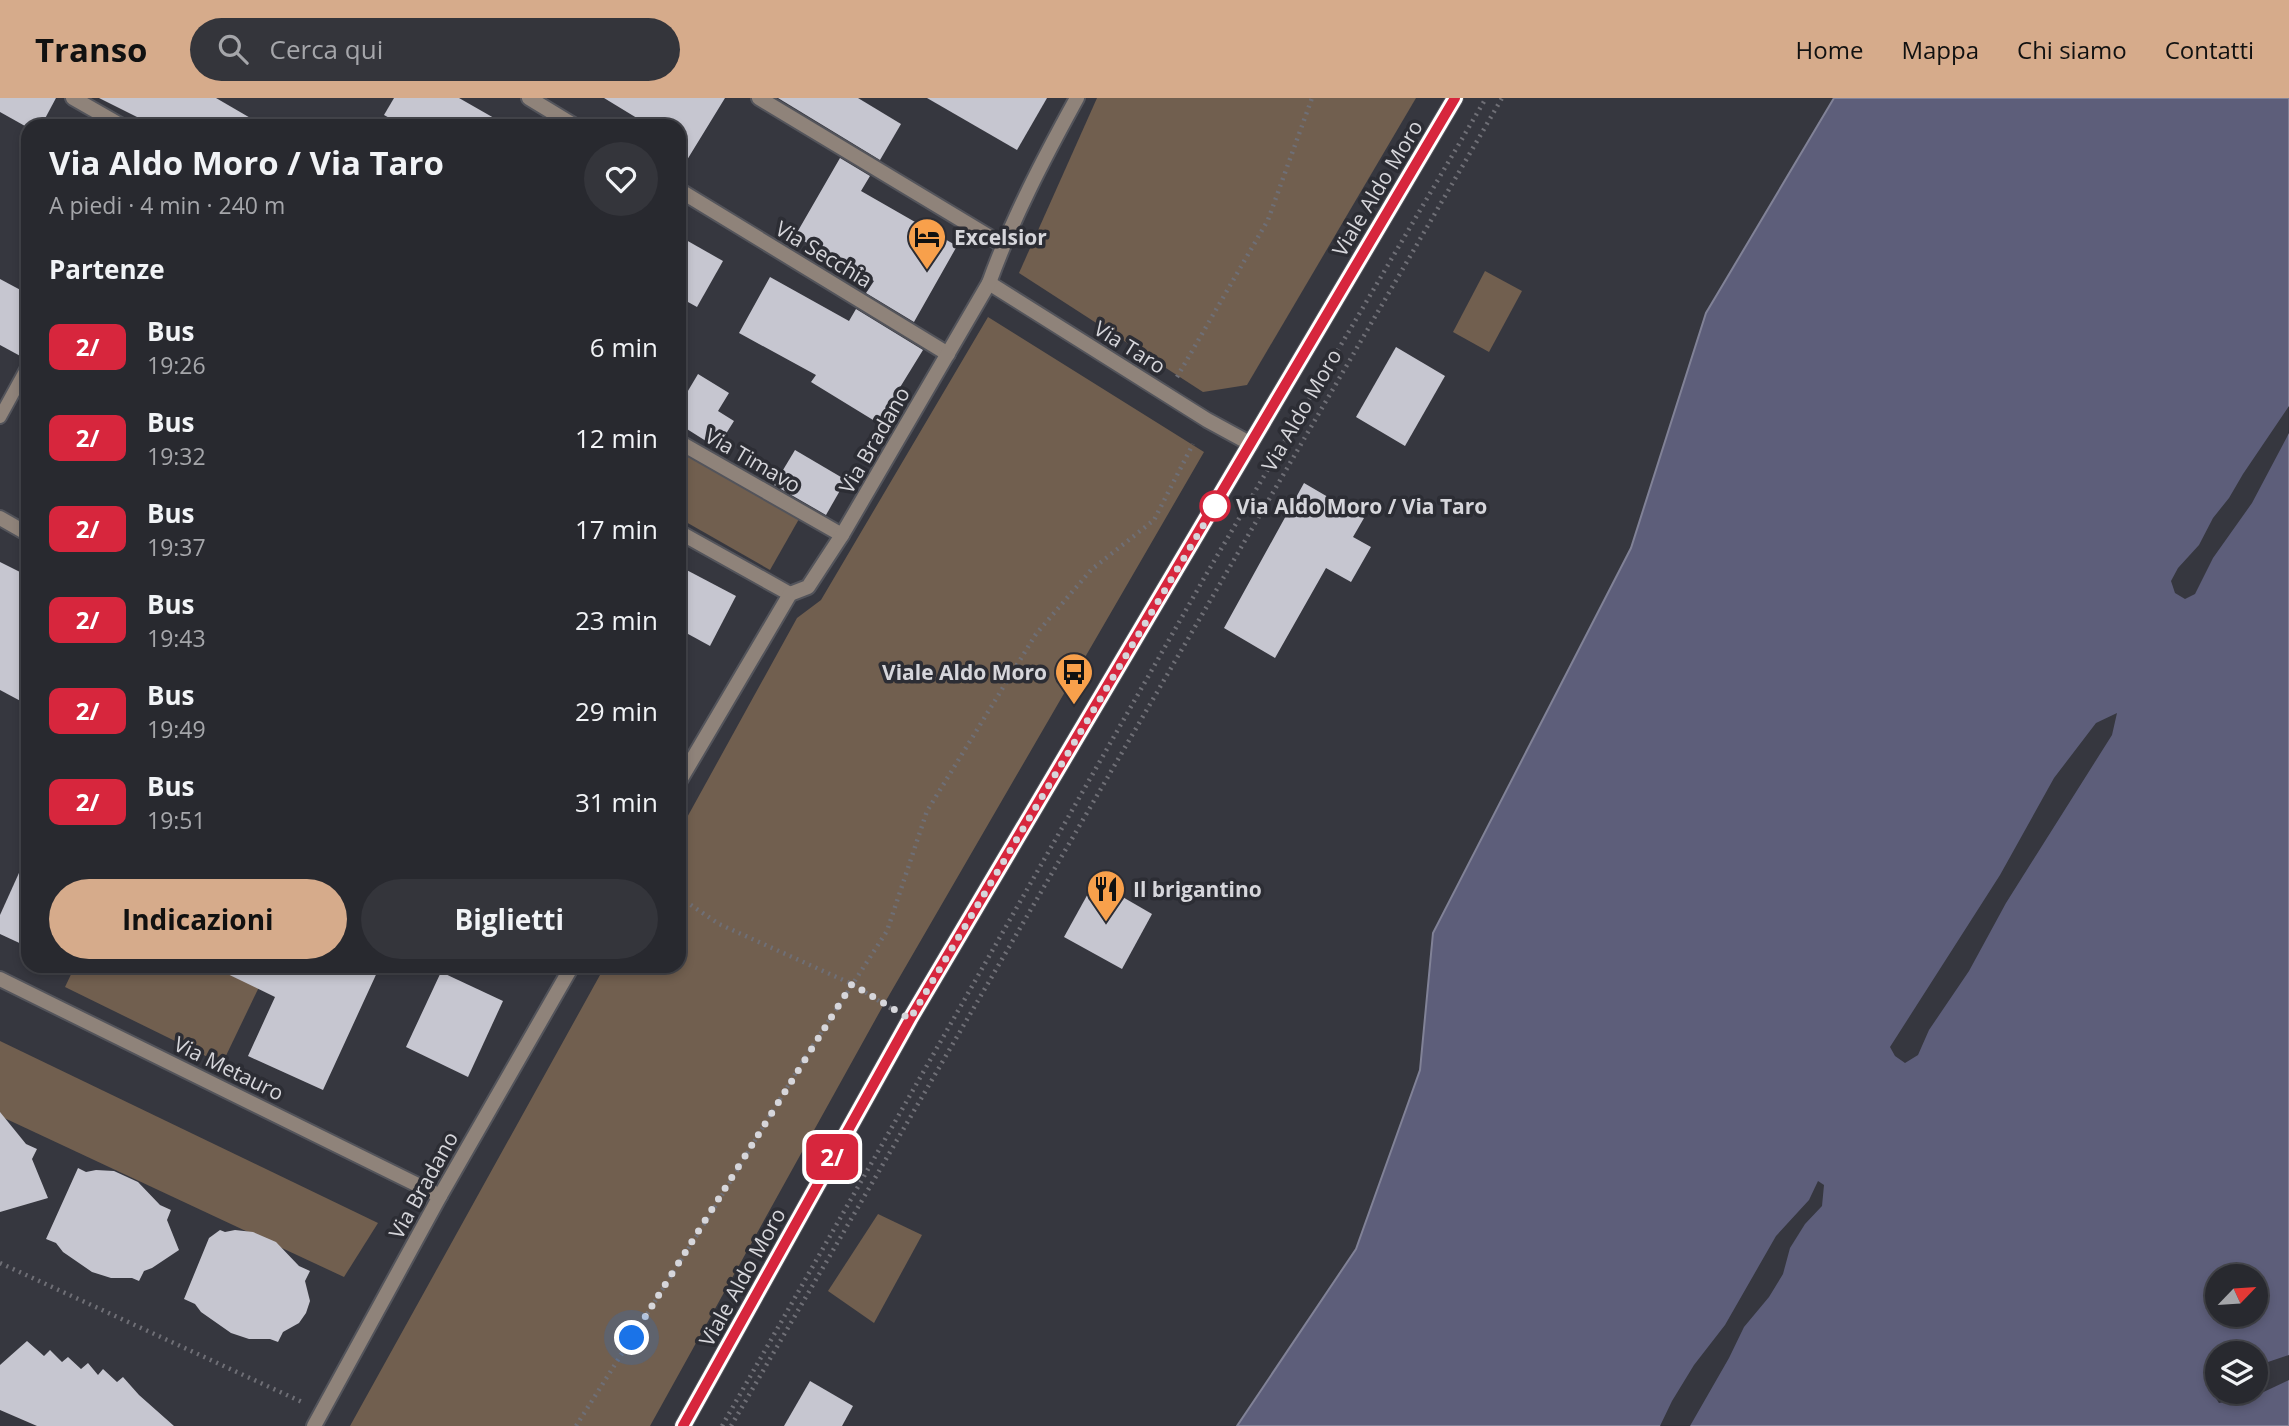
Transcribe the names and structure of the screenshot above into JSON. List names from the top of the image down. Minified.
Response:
{"streets":{"street":["Viale Aldo Moro","Via Secchia","Via Taro","Via Bradano","Via Timavo","Via Metauro"],"path":["Via Aldo Moro"]},"crossings":[["Viale Aldo Moro","Via Taro"],["Via Secchia","Via Bradano"],["Via Taro","Via Bradano"],["Via Bradano","Via Timavo"],["Via Bradano","Via Metauro"]],"places":{"hotel":["Excelsior"],"other":["Via Aldo Moro / Via Taro"],"bus stop":["Viale Aldo Moro"],"restaurant":["Il brigantino"]},"lines":["bus line 2/"],"north":"top right","page":{"header":"Transo","search":"Cerca qui","nav":["Home","Mappa","Chi siamo","Contatti"],"on_map":"2/","heading":[["Via Aldo Moro / Via Taro","A piedi · 4 min · 240 m"],"Partenze"],"list":[{"mark":"2/","name":"Bus","note":"19:26","value":"6 min"},{"mark":"2/","name":"Bus","note":"19:32","value":"12 min"},{"mark":"2/","name":"Bus","note":"19:37","value":"17 min"},{"mark":"2/","name":"Bus","note":"19:43","value":"23 min"},{"mark":"2/","name":"Bus","note":"19:49","value":"29 min"},{"mark":"2/","name":"Bus","note":"19:51","value":"31 min"}],"buttons":["Indicazioni","Biglietti"]}}
